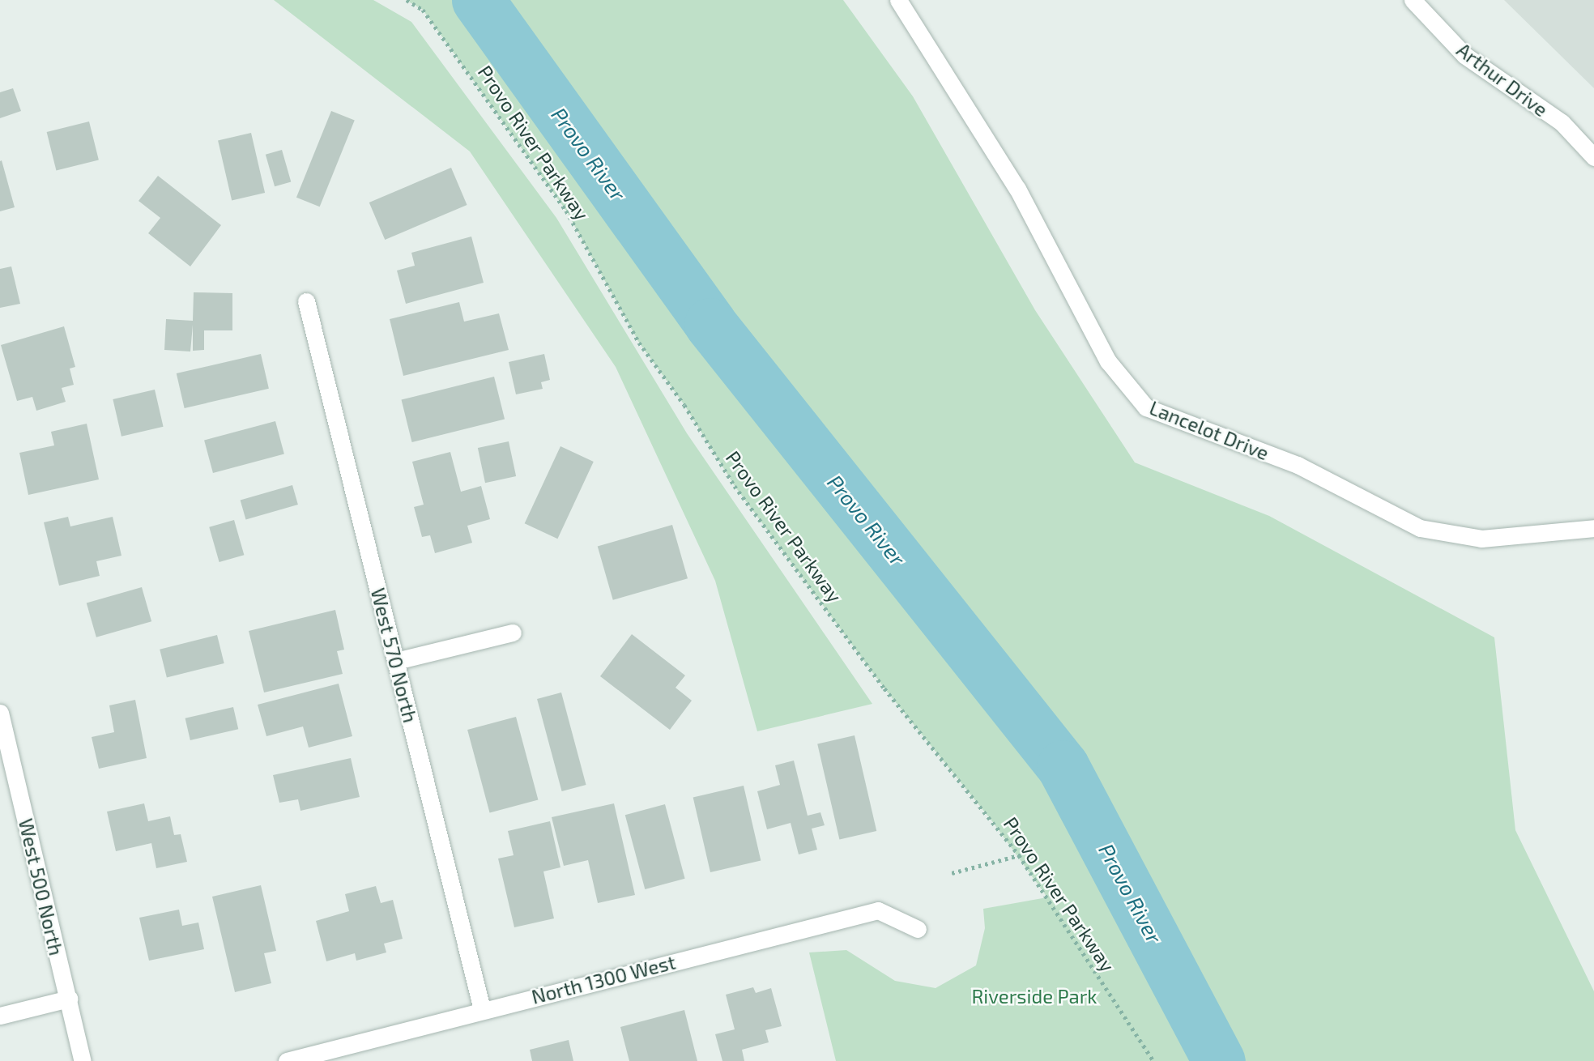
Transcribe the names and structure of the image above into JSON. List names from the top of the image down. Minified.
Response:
{"streets":{"street":["Arthur Drive","Lancelot Drive","West 570 North","West 500 North","North 1300 West"],"path":["Provo River Parkway"]},"crossings":[["West 570 North","North 1300 West"]],"water":["Provo River"],"parks":["Riverside Park"]}
